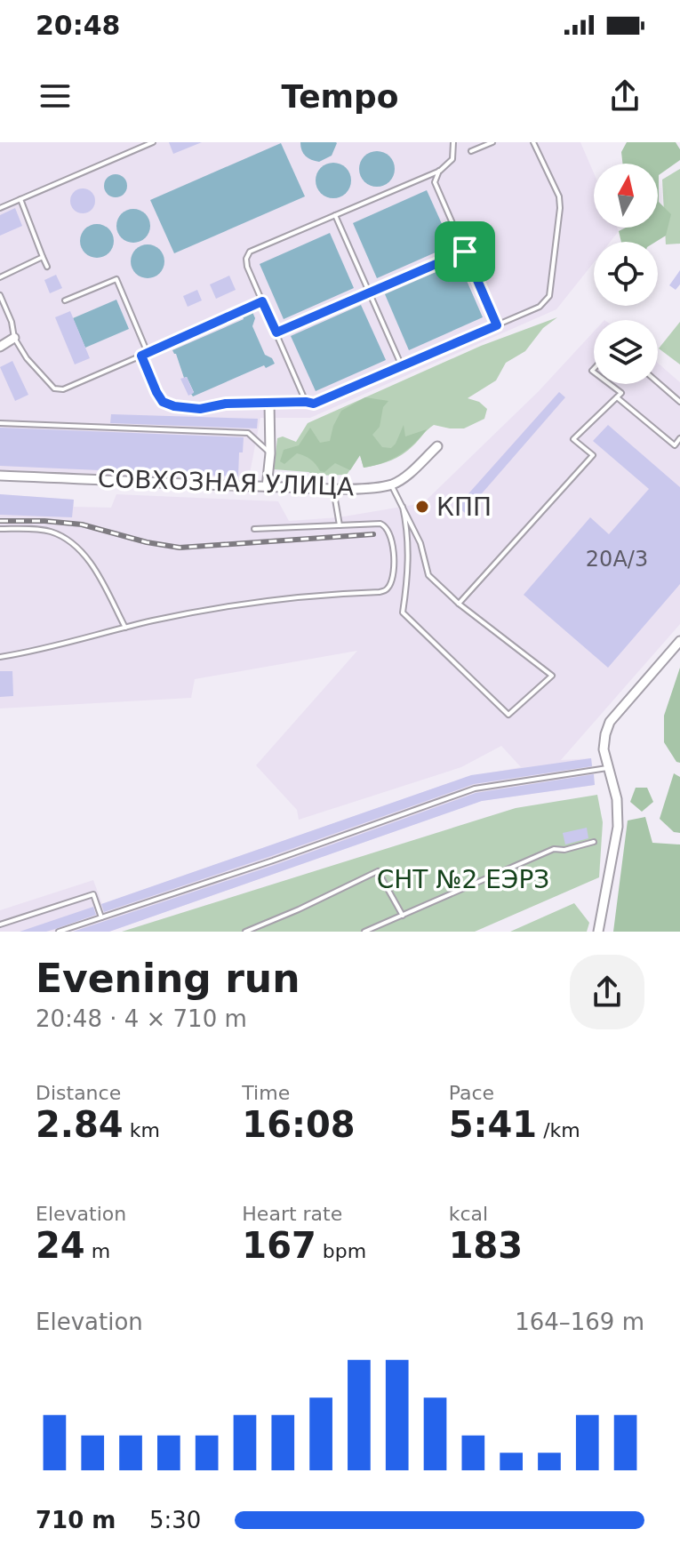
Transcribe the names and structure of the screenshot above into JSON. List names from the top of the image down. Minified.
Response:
{"streets":{"street":["СОВХОЗНАЯ УЛИЦА"]},"parks":["СНТ №2 ЕЭРЗ"],"places":["КПП"],"house_numbers":["20А/3"],"north":"top","page":{"status":"20:48","header":"Tempo","heading":["Evening run","20:48 · 4 × 710 m"],"stats":[["Distance","2.84 km"],["Time","16:08"],["Pace","5:41 /km"],["Elevation","24 m"],["Heart rate","167 bpm"],["kcal","183"]],"chart":["Elevation","164–169 m"],"list":[{"name":"710 m","note":"5:30"}]}}
